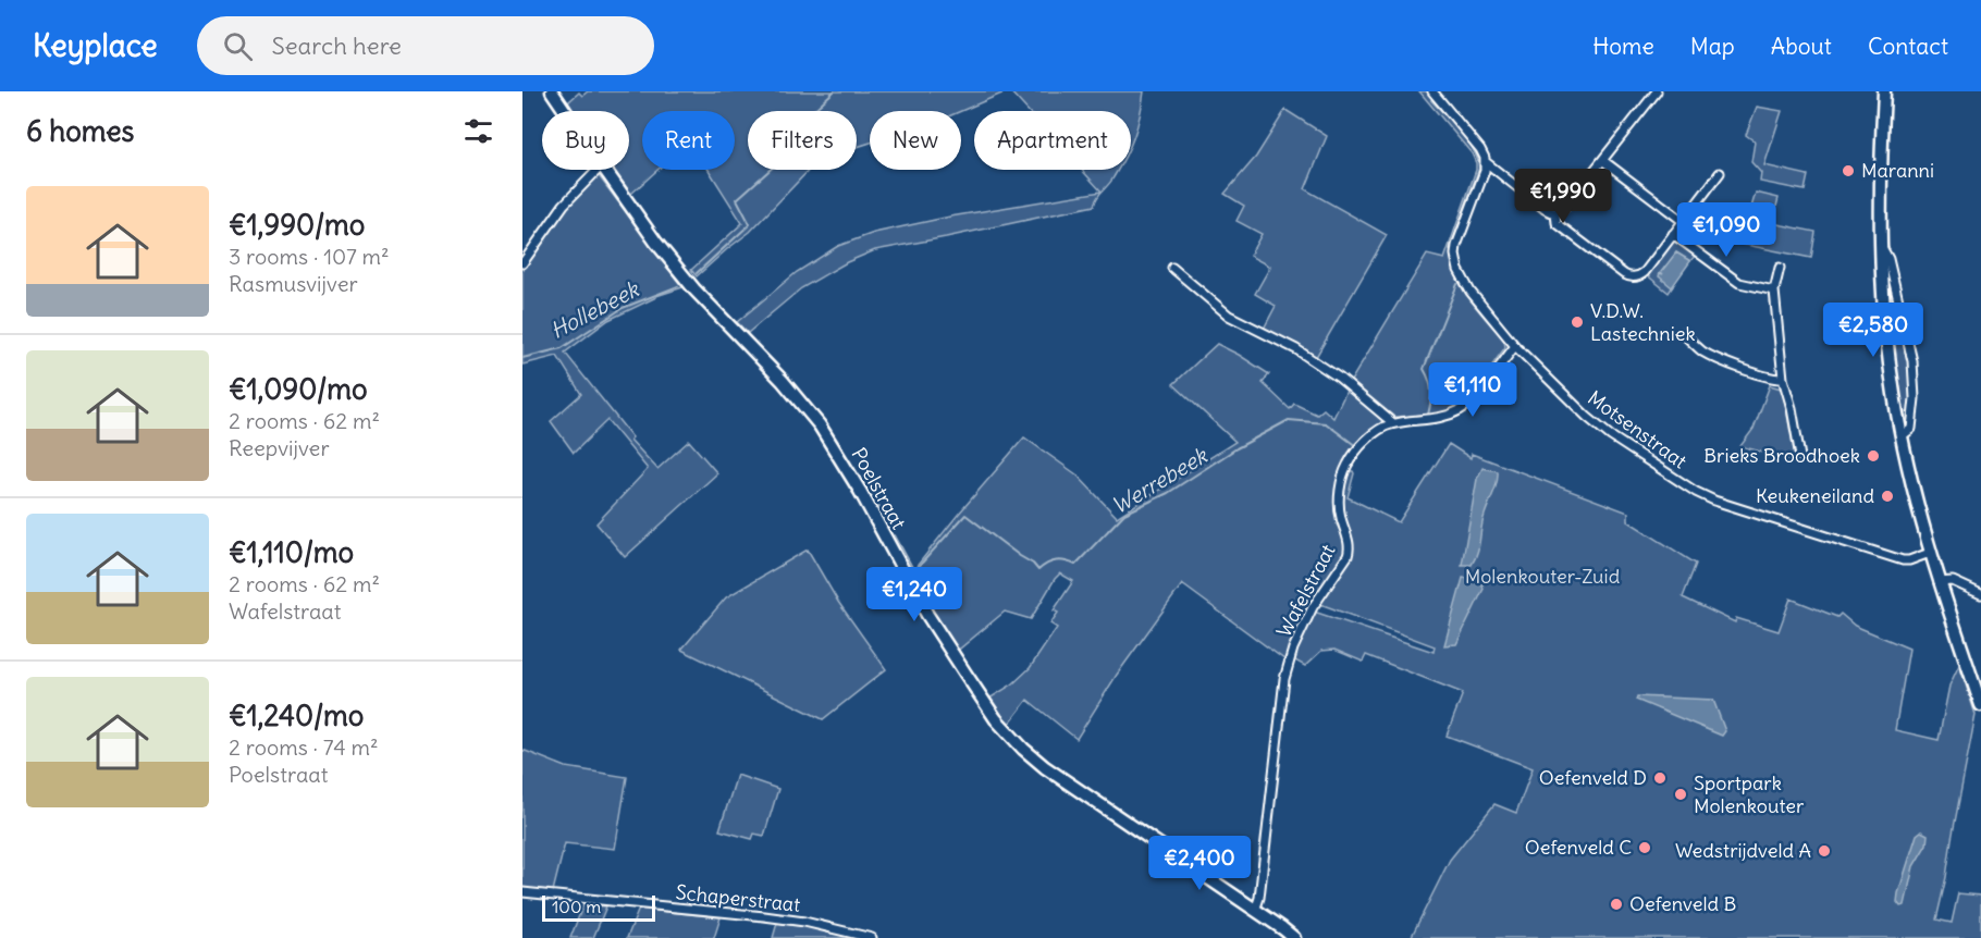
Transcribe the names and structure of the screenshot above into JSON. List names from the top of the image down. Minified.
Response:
{"streets":{"street":["Motsenstraat","Poelstraat","Wafelstraat","Schaperstraat"]},"crossings":[["Motsenstraat","Wafelstraat"],["Poelstraat","Wafelstraat"]],"water":["Hollebeek","Werrebeek"],"parks":["Molenkouter-Zuid"],"places":["Maranni","V.D.W. Lastechniek","Brieks Broodhoek","Keukeneiland","Oefenveld D","Sportpark Molenkouter","Oefenveld C","Wedstrijdveld A","Oefenveld B"],"scale_bar":"100 m","page":{"header":"Keyplace","search":"Search here","nav":["Home","Map","About","Contact"],"heading":"6 homes","chip":["Buy","Rent","Filters","New","Apartment"],"price":["€1,990","€1,090","€2,580","€1,110","€1,240","€2,400"],"list":[{"name":"€1,990/mo","note":"3 rooms · 107 m² · Rasmusvijver"},{"name":"€1,090/mo","note":"2 rooms · 62 m² · Reepvijver"},{"name":"€1,110/mo","note":"2 rooms · 62 m² · Wafelstraat"},{"name":"€1,240/mo","note":"2 rooms · 74 m² · Poelstraat"}],"scale":"100 m"}}
